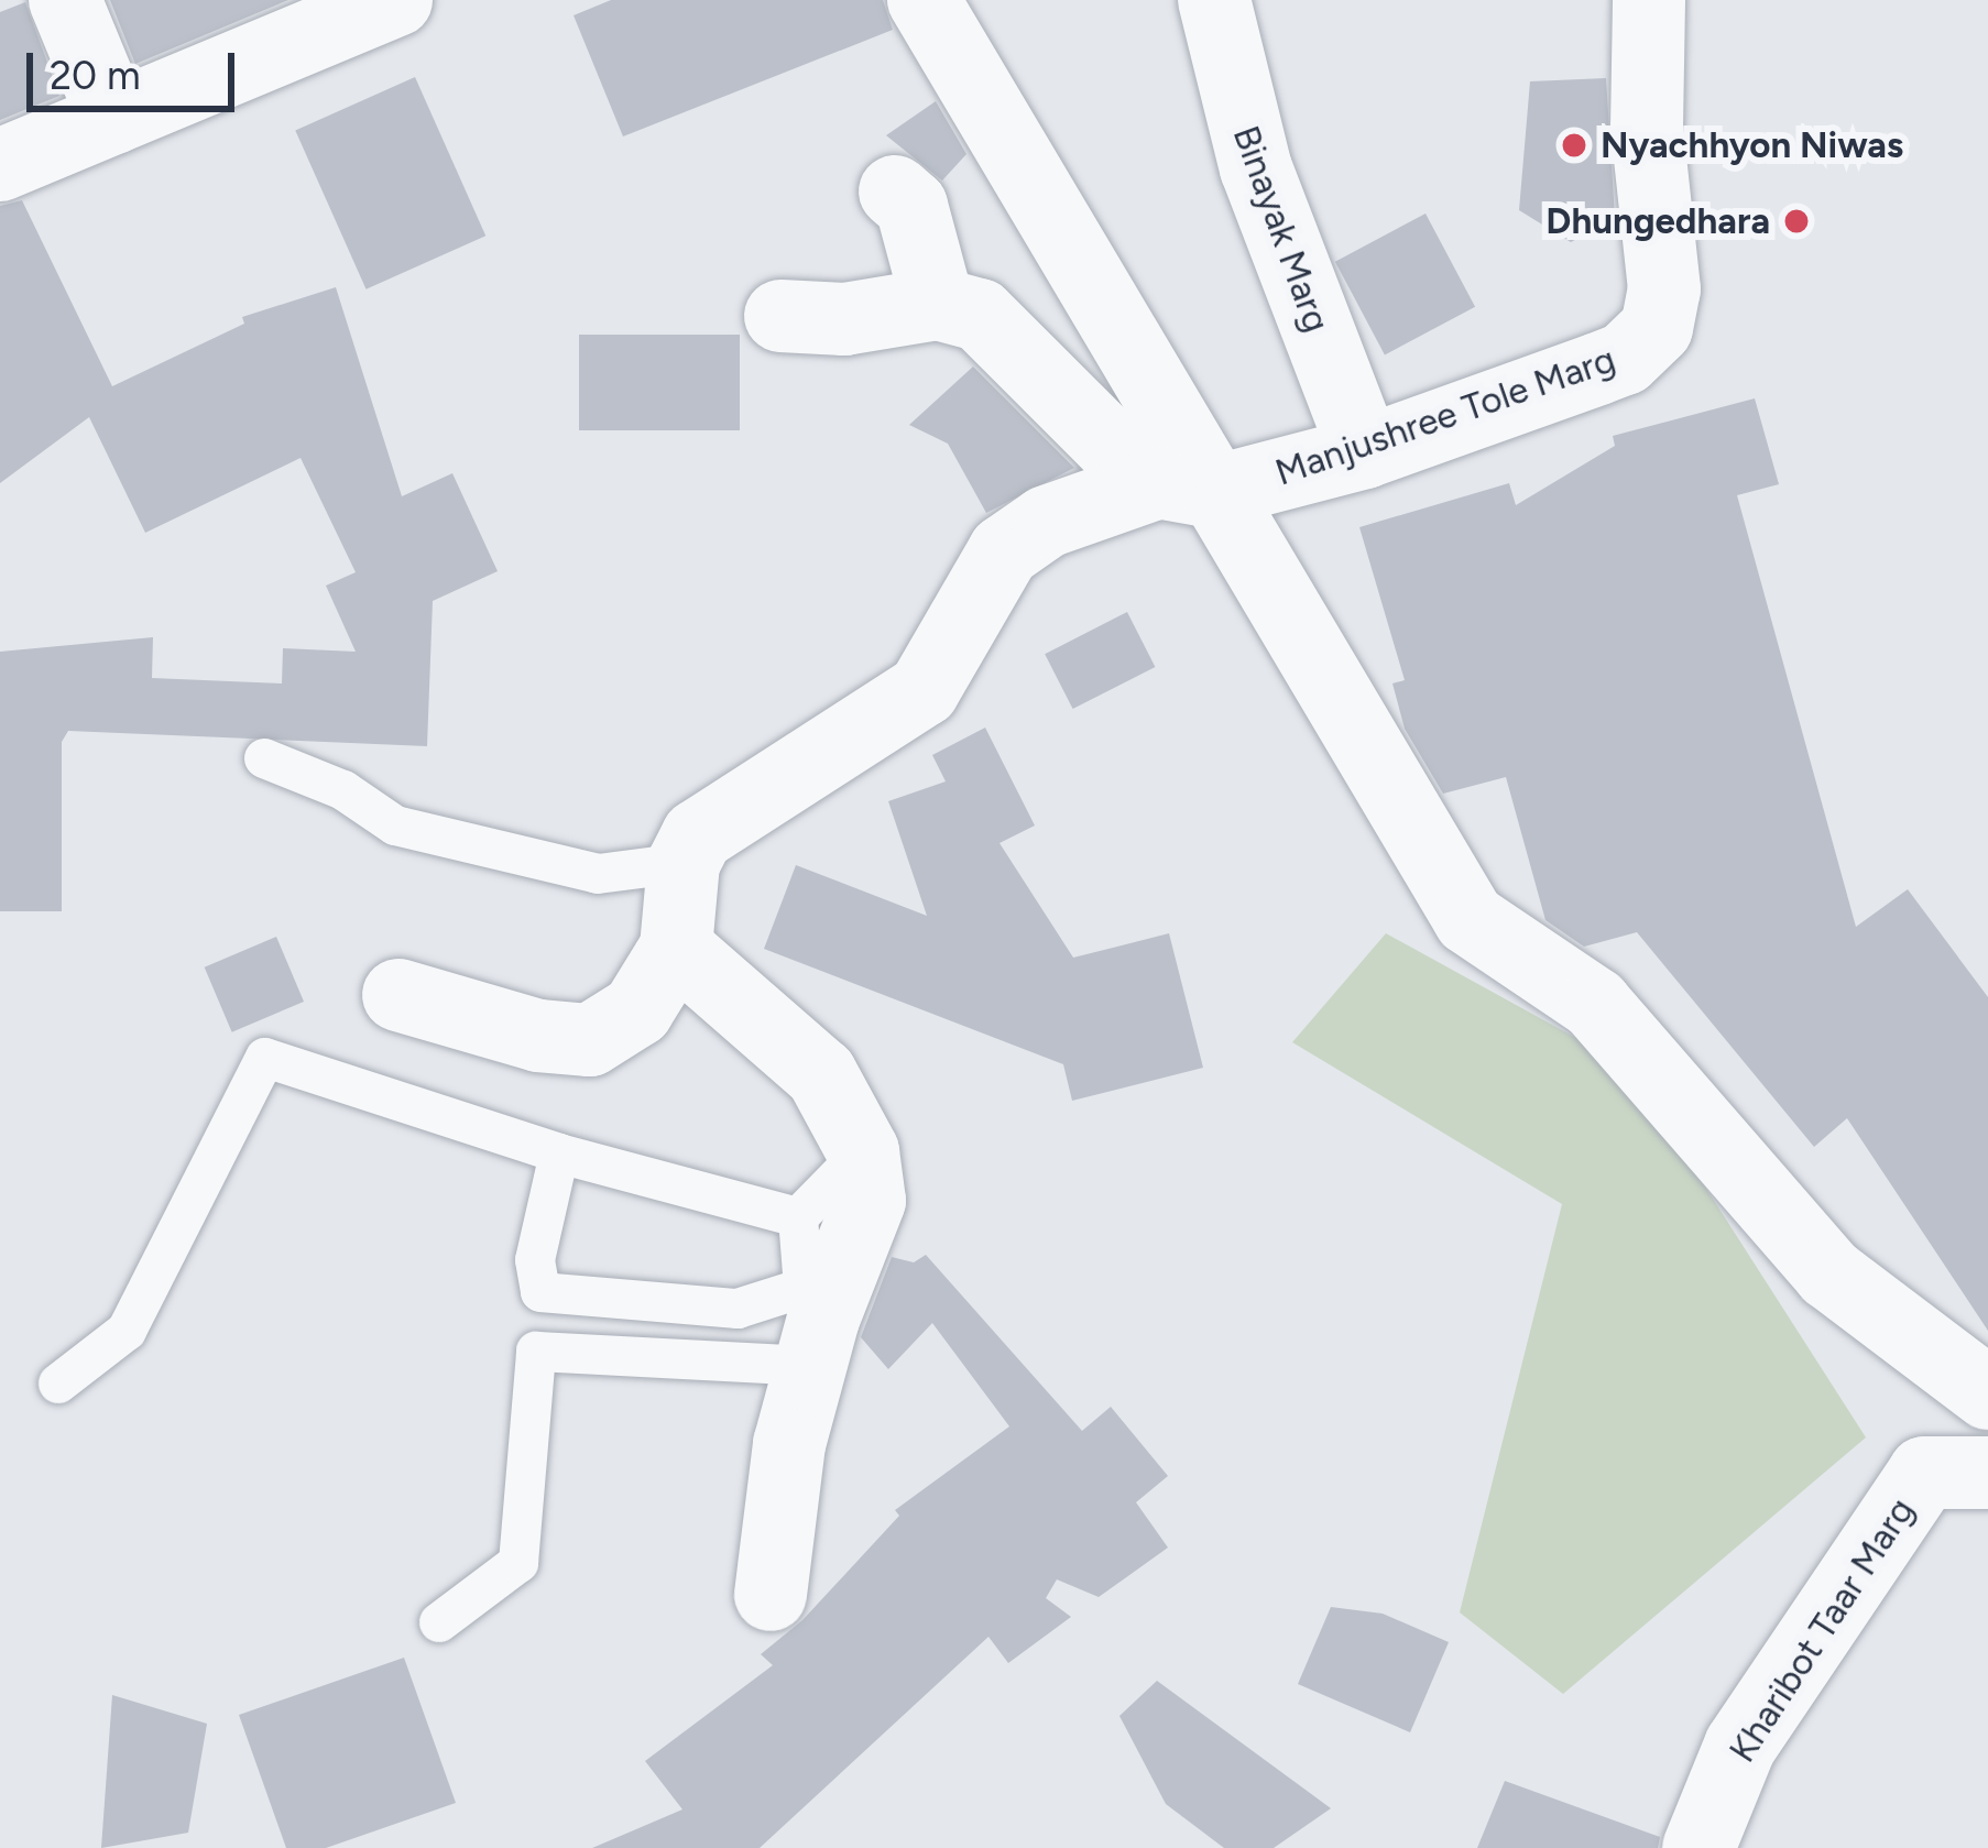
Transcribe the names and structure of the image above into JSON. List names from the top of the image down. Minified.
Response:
{"streets":{"street":["Binayak Marg","Manjushree Tole Marg","Kharibot Taar Marg"]},"crossings":[["Binayak Marg","Manjushree Tole Marg"]],"places":["Nyachhyon Niwas","Dhungedhara"],"scale_bar":"20 m"}
